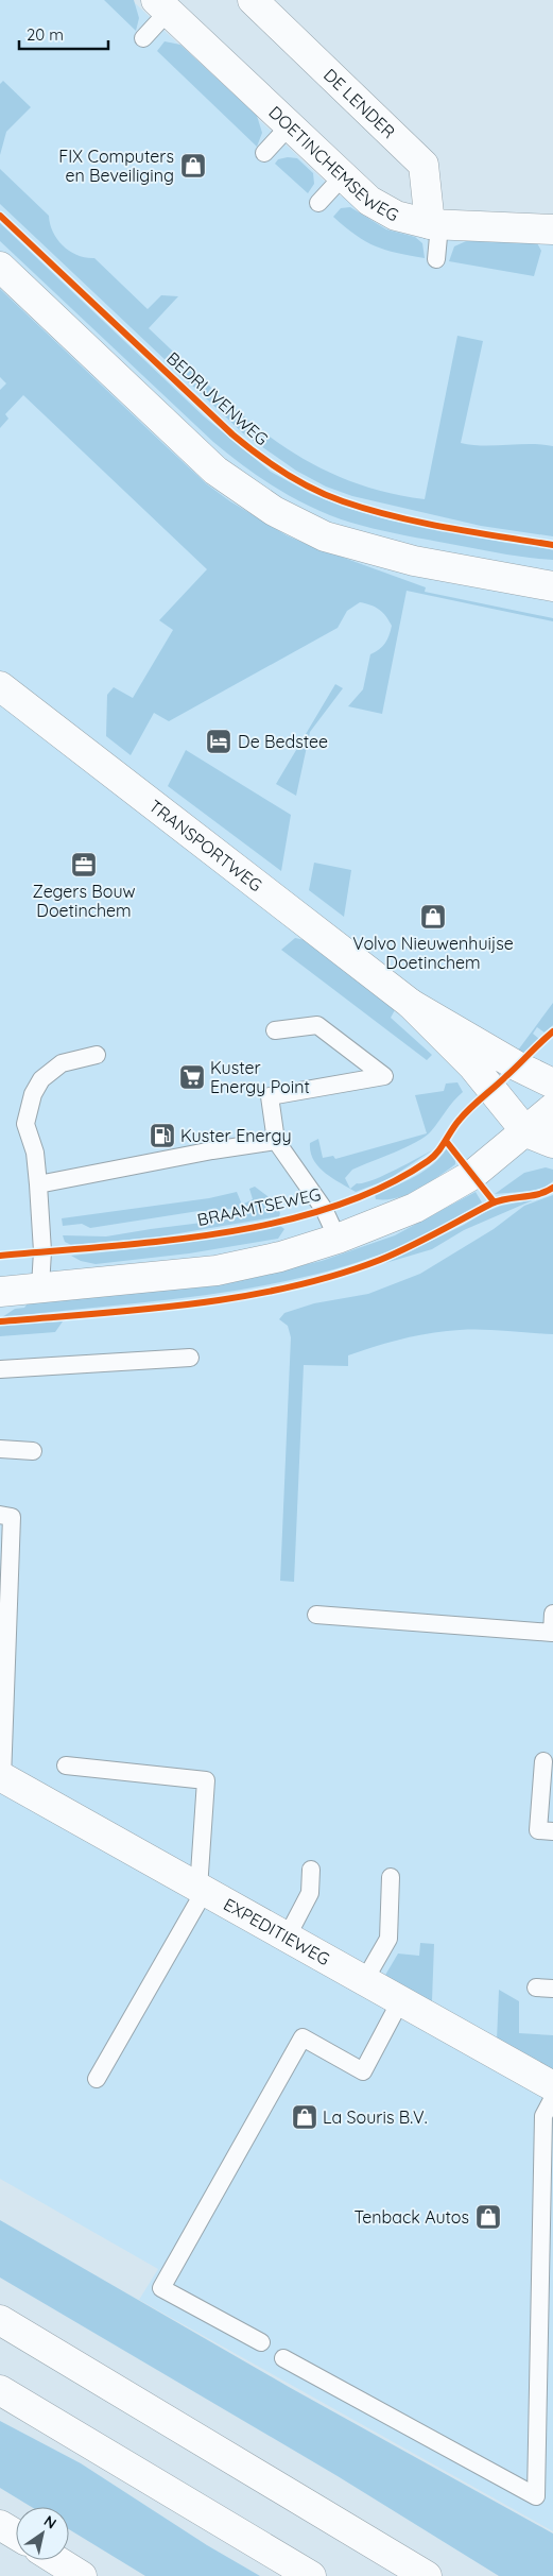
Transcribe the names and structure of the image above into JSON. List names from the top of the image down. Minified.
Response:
{"streets":{"main road":["DE LENDER","DOETINCHEMSEWEG","TRANSPORTWEG","EXPEDITIEWEG"],"cycle path":["BEDRIJVENWEG","BRAAMTSEWEG"]},"crossings":[["DE LENDER","DOETINCHEMSEWEG"]],"places":{"shop":["FIX Computers en Beveiliging","Volvo Nieuwenhuijse Doetinchem","La Souris B.V.","Tenback Autos"],"hotel":["De Bedstee"],"office":["Zegers Bouw Doetinchem"],"supermarket":["Kuster Energy Point"],"fuel station":["Kuster Energy"]},"scale_bar":"20 m","north":"top right"}
